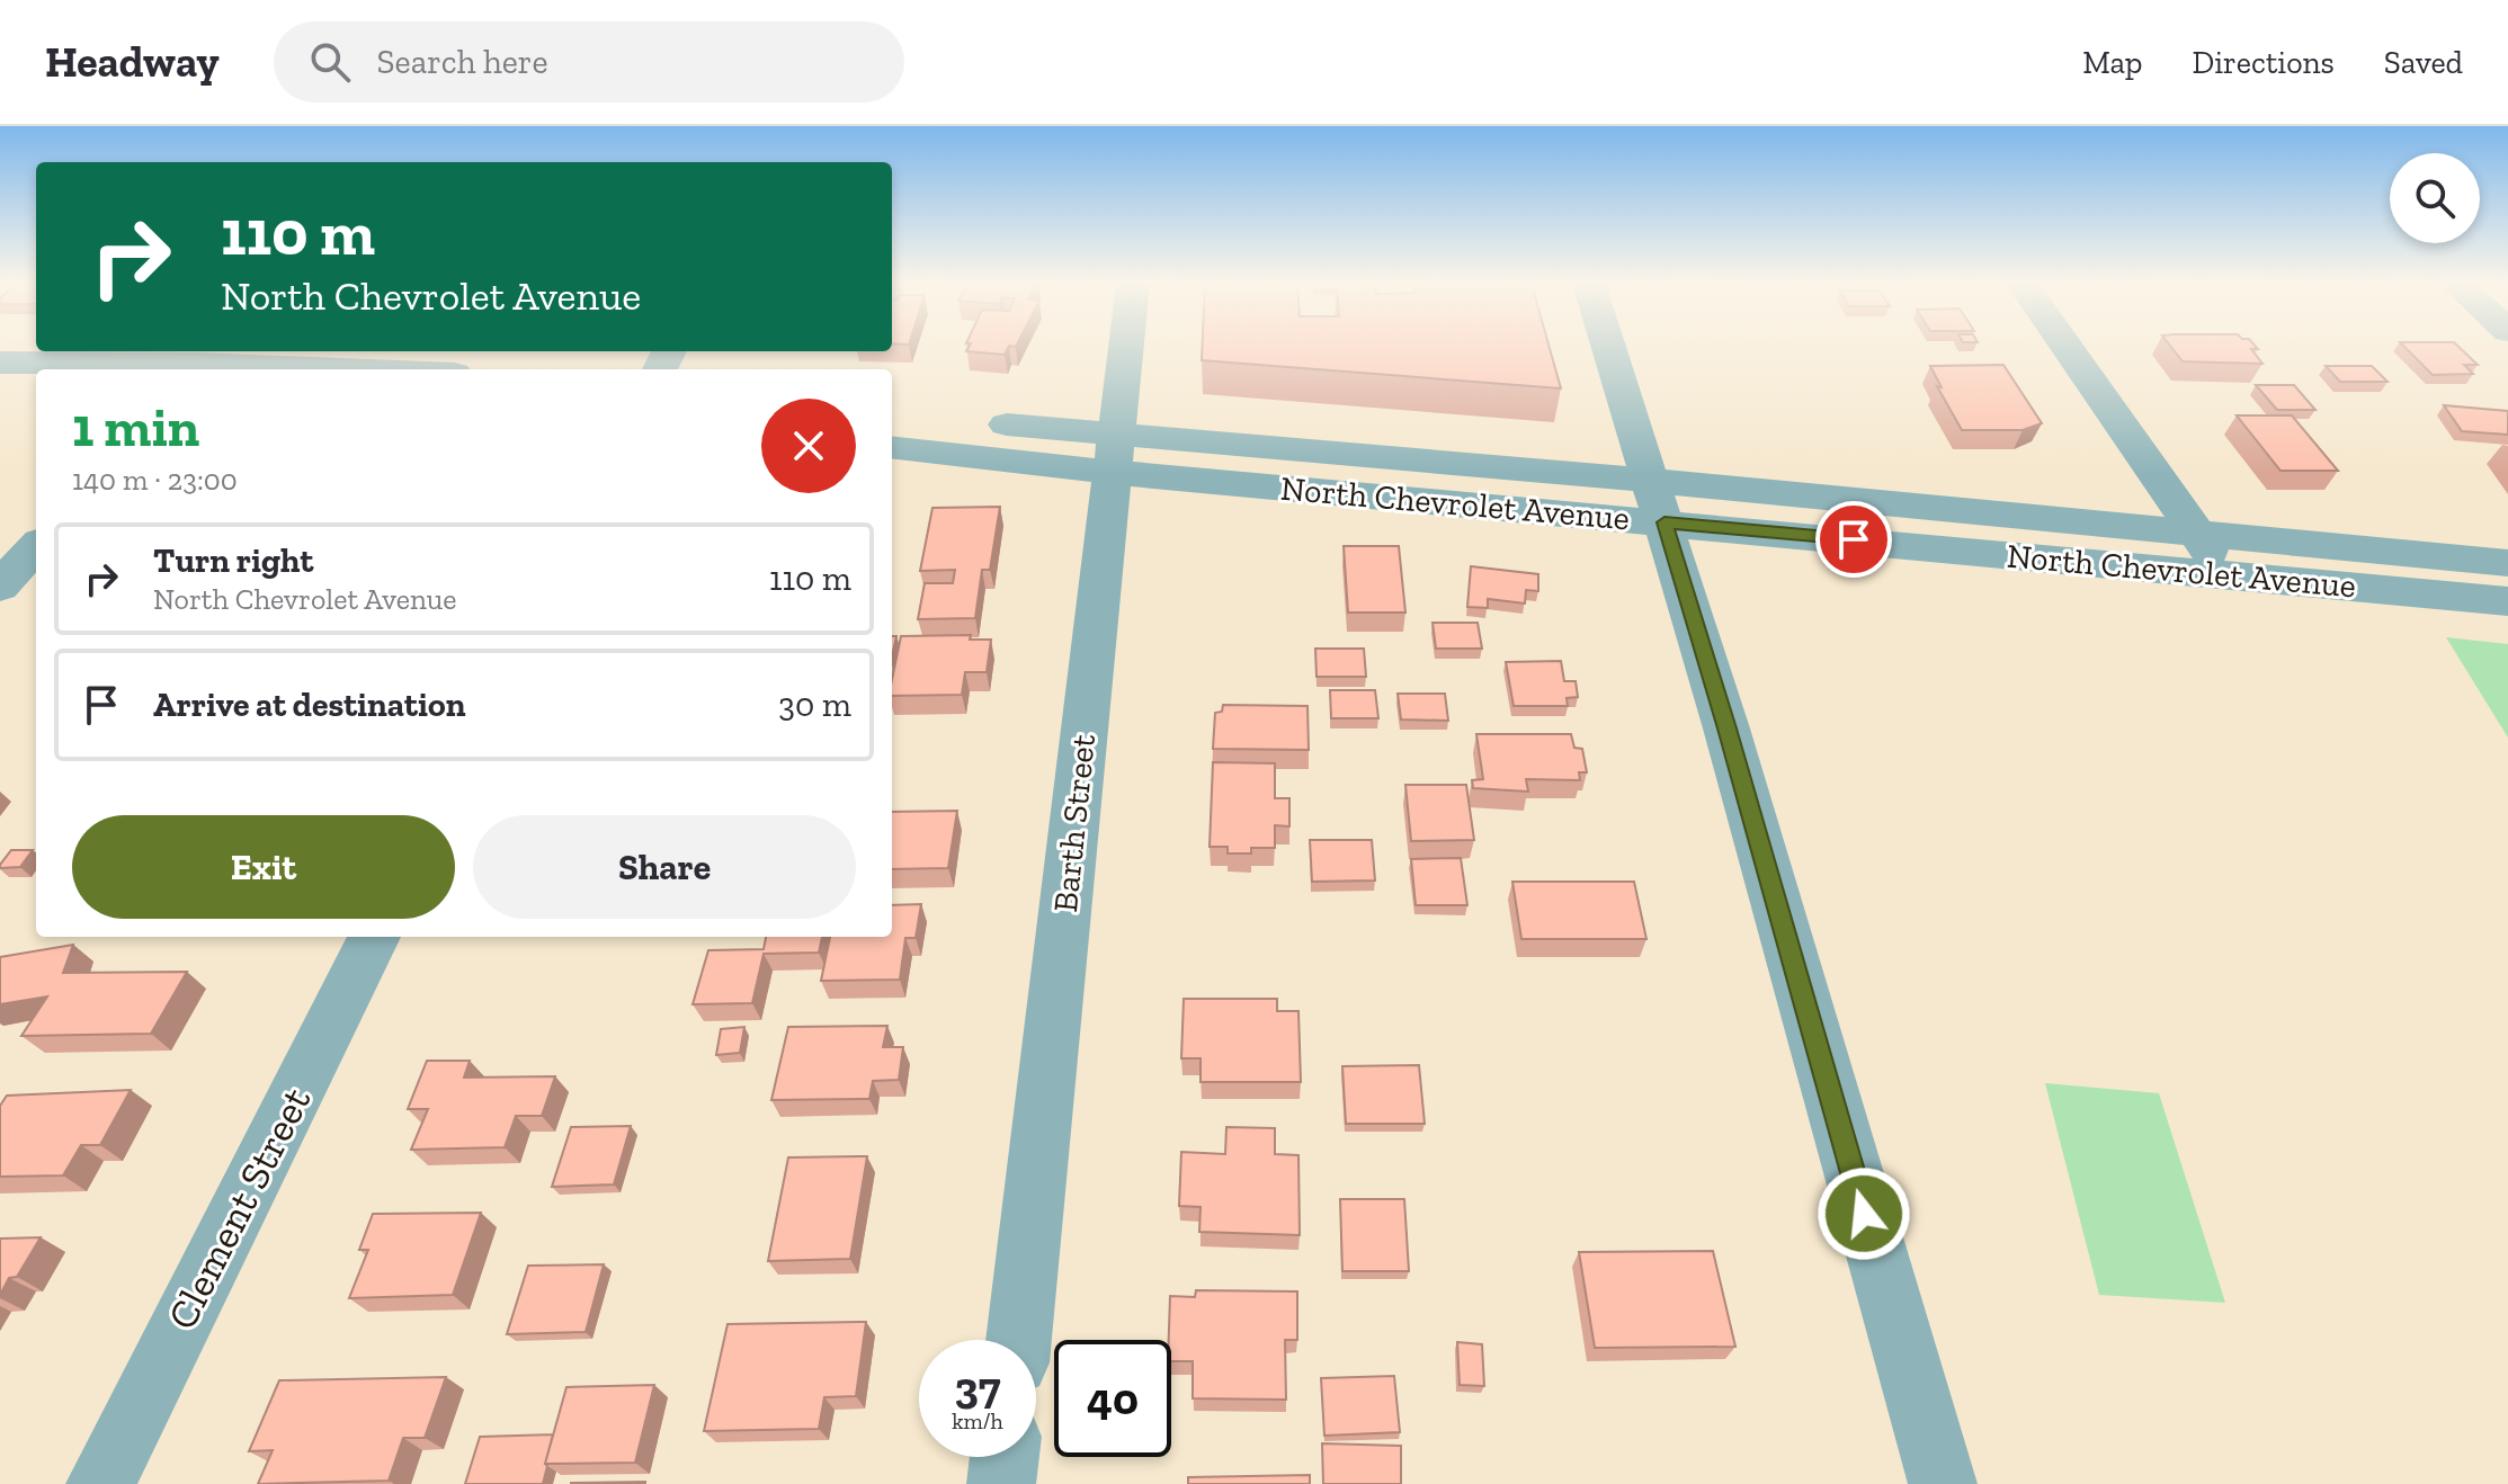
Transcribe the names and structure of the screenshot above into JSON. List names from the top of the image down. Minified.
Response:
{"streets":{"street":["North Chevrolet Avenue","Barth Street","Clement Street"]},"crossings":[["North Chevrolet Avenue","Barth Street"]],"page":{"header":"Headway","search":"Search here","nav":["Map","Directions","Saved"],"turn":["110 m","North Chevrolet Avenue"],"heading":["1 min","140 m · 23:00"],"list":[{"name":"Turn right","note":"North Chevrolet Avenue","value":"110 m"},{"name":"Arrive at destination","value":"30 m"}],"buttons":["Exit","Share"],"speed":"37 km/h","limit":"40"}}
